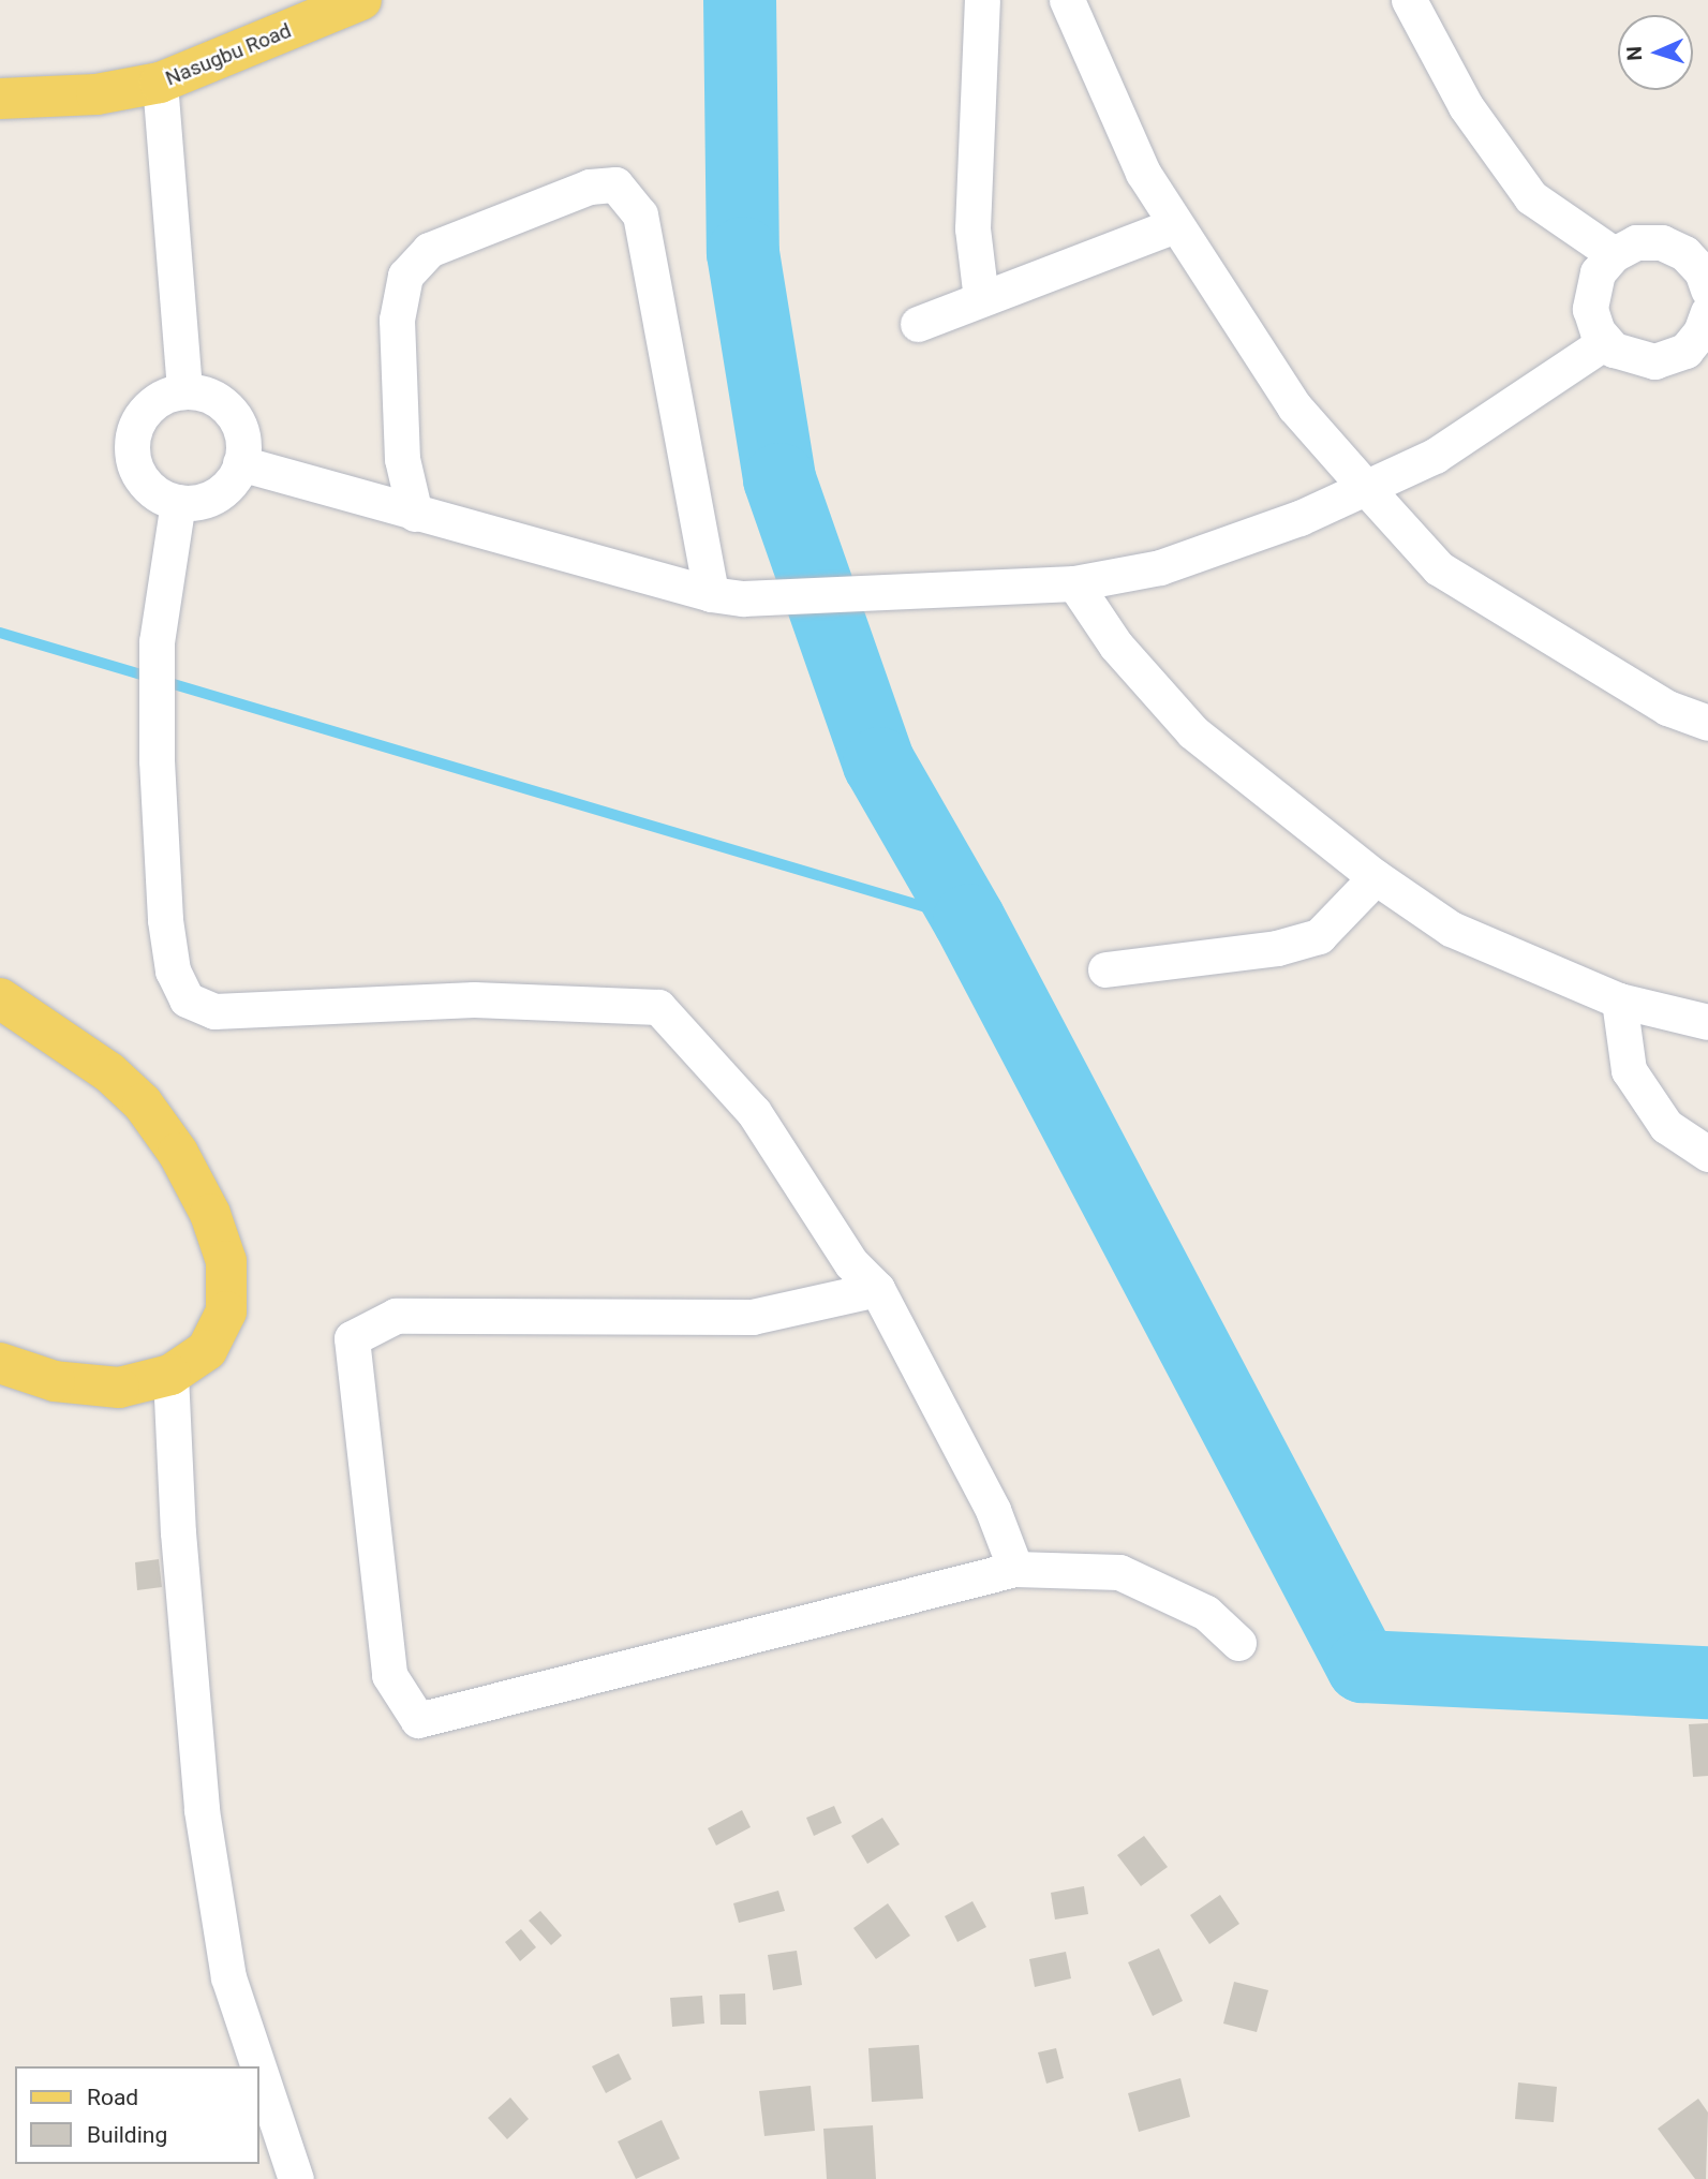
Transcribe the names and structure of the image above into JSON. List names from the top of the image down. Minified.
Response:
{"streets":{"main road":["Nasugbu Road"]},"legend":["Road","Building"],"north":"left"}
